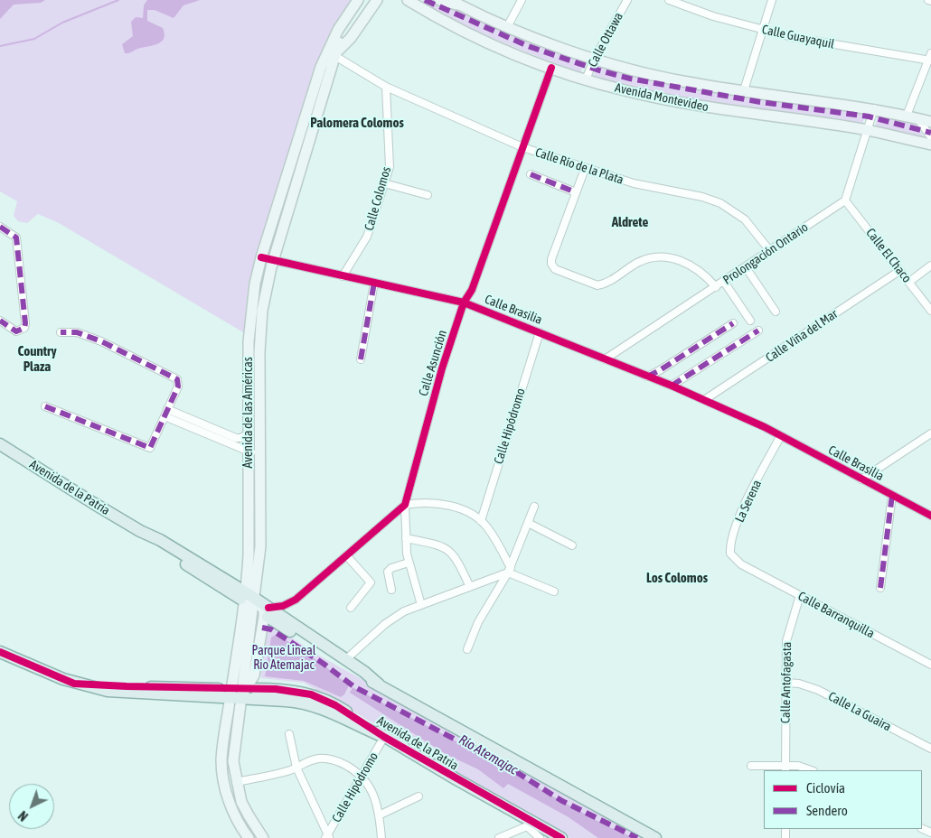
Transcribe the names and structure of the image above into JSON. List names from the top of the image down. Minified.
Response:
{"streets":{"main road":["Avenida Montevideo","Avenida de las Américas","Avenida de la Patria"],"street":["Calle Guayaquil","Calle Ottawa","Calle Río de la Plata","Calle Colomos","Prolongación Ontario","Calle El Chaco","Calle Brasilia","Calle Viña del Mar","Calle Asunción","Calle Hipódromo","La Serena","Calle Barranquilla","Calle Antofagasta","Calle La Guaira"]},"crossings":[["Calle Ottawa","Avenida Montevideo"],["Avenida Montevideo","Calle Asunción"],["Calle Río de la Plata","Calle Colomos"],["Calle Río de la Plata","Prolongación Ontario"],["Calle Río de la Plata","Calle Asunción"],["Calle Río de la Plata","Avenida de las Américas"],["Calle Colomos","Calle Brasilia"],["Prolongación Ontario","Calle El Chaco"],["Prolongación Ontario","Calle Brasilia"],["Calle El Chaco","Calle Viña del Mar"],["Calle Brasilia","Calle Viña del Mar"],["Calle Brasilia","Calle Asunción"],["Calle Brasilia","Avenida de las Américas"],["Calle Brasilia","Calle Hipódromo"],["Calle Brasilia","La Serena"],["Avenida de las Américas","Avenida de la Patria"],["Calle Hipódromo","Avenida de la Patria"],["La Serena","Calle Barranquilla"],["Calle Barranquilla","Calle Antofagasta"],["Calle Antofagasta","Calle La Guaira"]],"districts":["Palomera Colomos","Aldrete","Country Plaza","Los Colomos"],"water":["Río Atemajac"],"parks":["Parque Lineal Rio Atemajac"],"legend":["Ciclovía","Sendero"],"north":"bottom left"}
